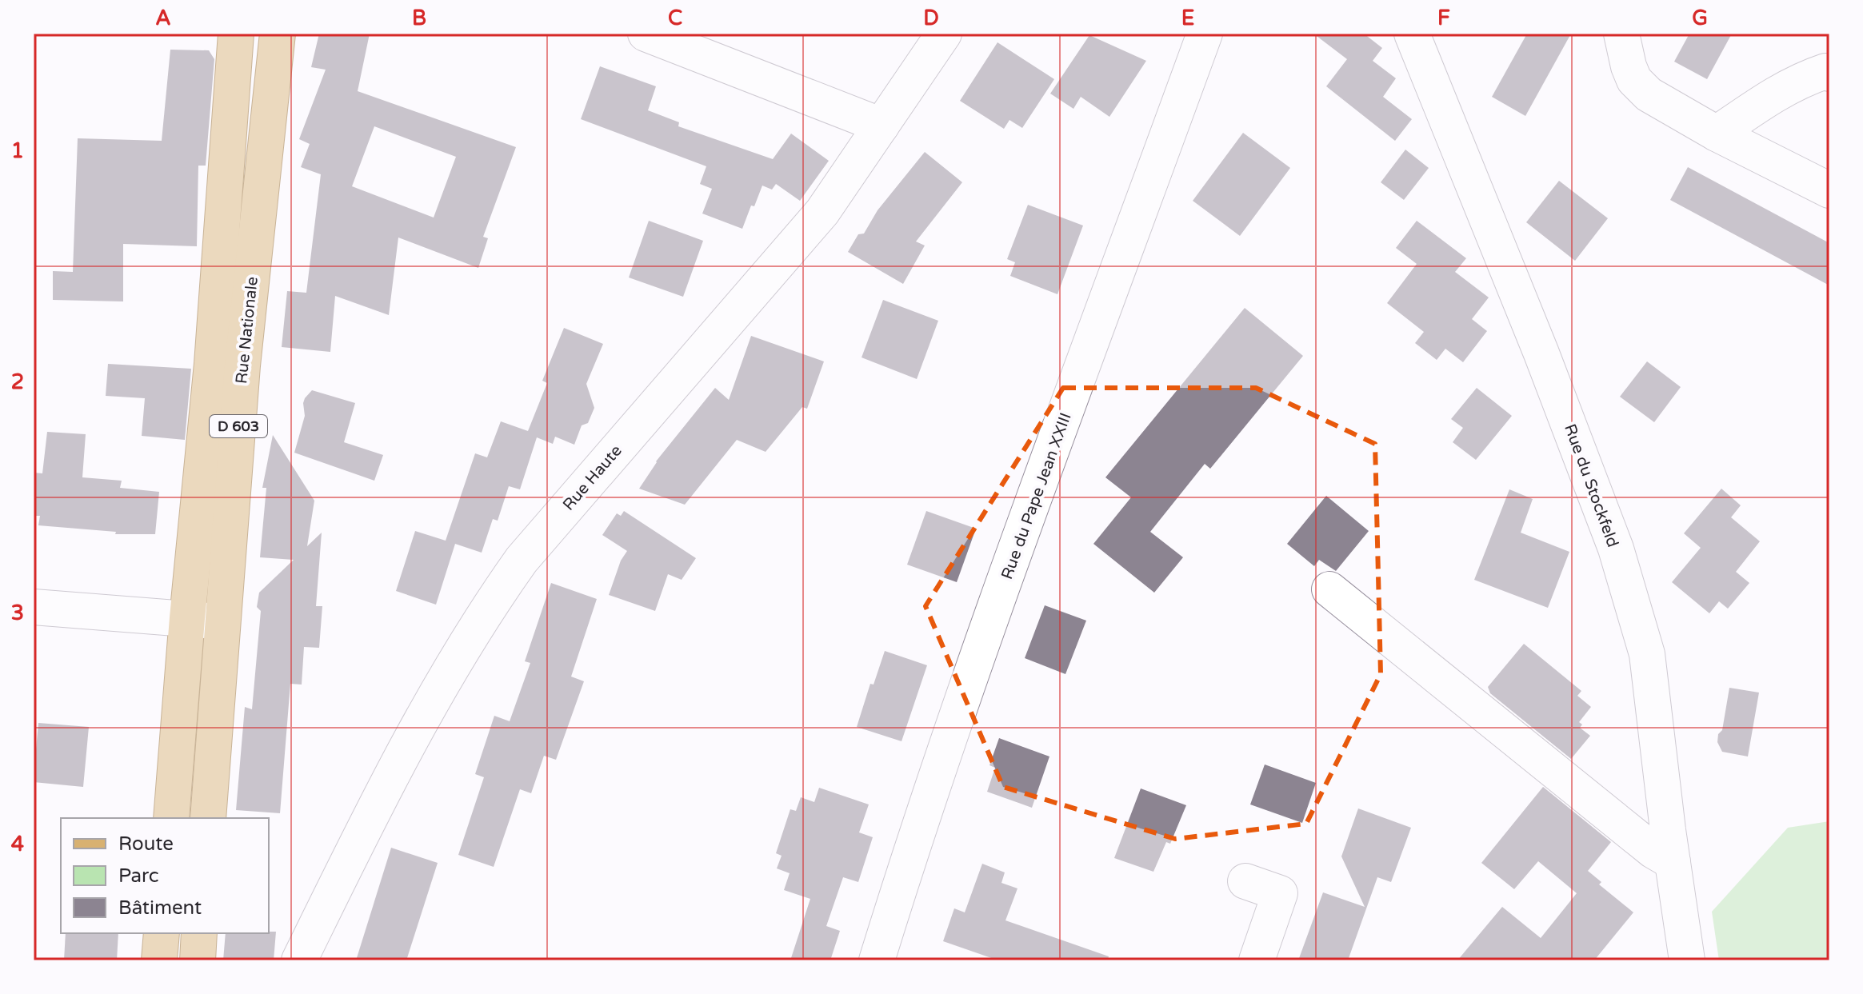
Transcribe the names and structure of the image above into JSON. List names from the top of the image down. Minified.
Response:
{"streets":{"main road":["Rue Nationale","D 603"],"street":["Rue Haute","Rue du Stockfeld","Rue du Pape Jean XXIII"]},"legend":["Route","Parc","Bâtiment"],"grid":{"columns":["A","B","C","D","E","F","G"],"rows":["1","2","3","4"]}}
